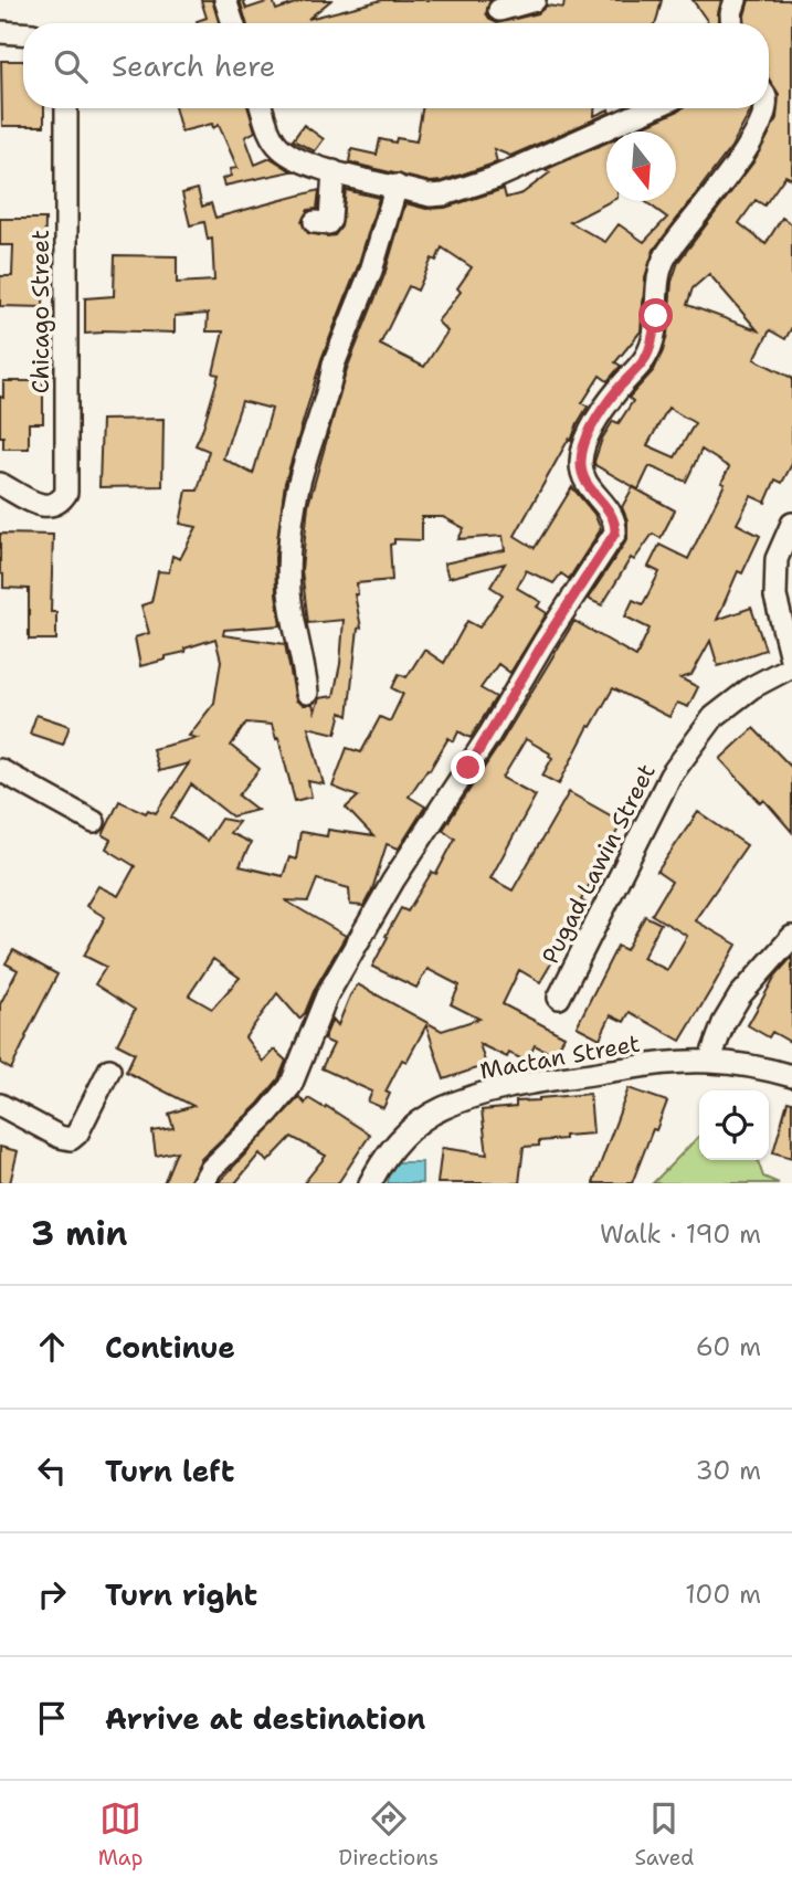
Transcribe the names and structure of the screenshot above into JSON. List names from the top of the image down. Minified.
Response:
{"streets":{"street":["Chicago Street","Pugad Lawin Street","Mactan Street"]},"north":"bottom","page":{"search":"Search here","heading":["3 min","Walk · 190 m"],"list":[["Continue","60 m"],["Turn left","30 m"],["Turn right","100 m"],"Arrive at destination"],"nav":["Map","Directions","Saved"]}}
